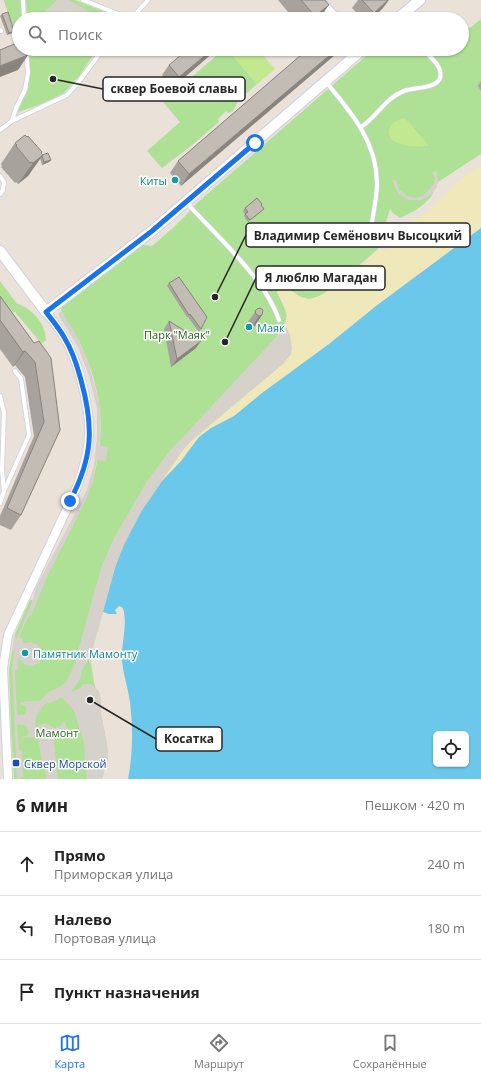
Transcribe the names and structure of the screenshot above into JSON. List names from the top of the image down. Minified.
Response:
{"parks":["Парк \"Маяк\"","Мамонт"],"places":{"other":["сквер Боевой славы","Киты","Владимир Семёнович Высоцкий","Маяк","Я люблю Магадан","Памятник Мамонту","Косатка"],"transit":["Сквер Морской"]},"page":{"search":"Поиск","heading":["6 мин","Пешком · 420 m"],"list":[["Прямо","Приморская улица","240 m"],["Налево","Портовая улица","180 m"],"Пункт назначения"],"nav":["Карта","Маршрут","Сохранённые"]}}
